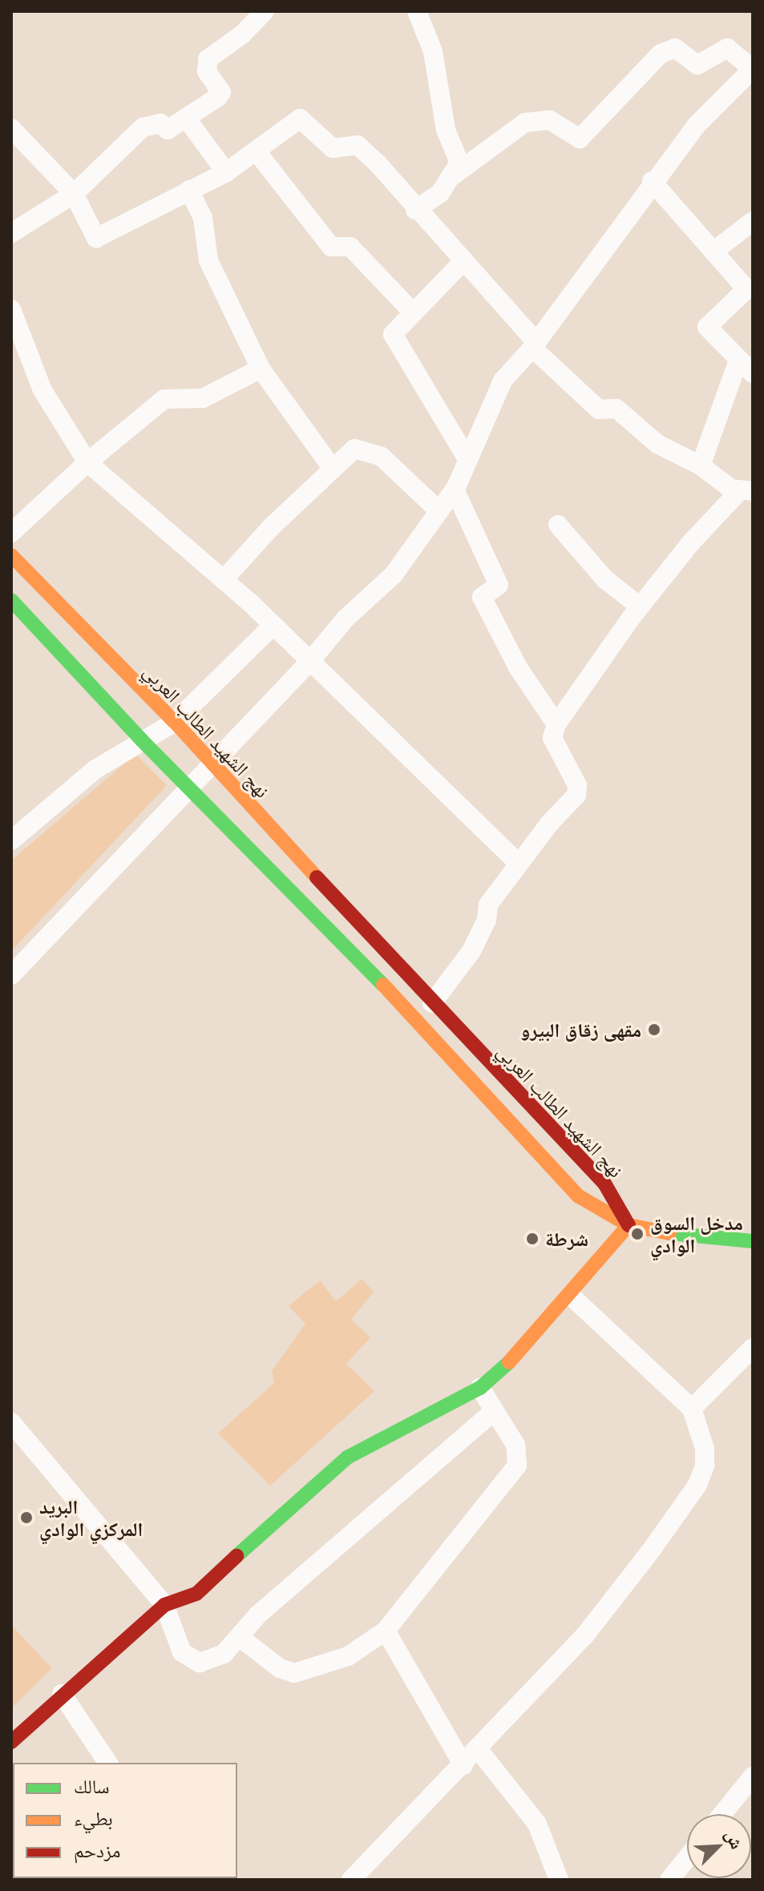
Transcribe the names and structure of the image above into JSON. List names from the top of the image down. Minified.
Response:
{"streets":{"main road":["نهج الشهيد الطالب العربي"]},"places":["مقهى زقاق البيرو","مدخل السوق الوادي","شرطة","البريد المركزي الوادي"],"legend":["سالك","بطيء","مزدحم"],"north":"top right"}
